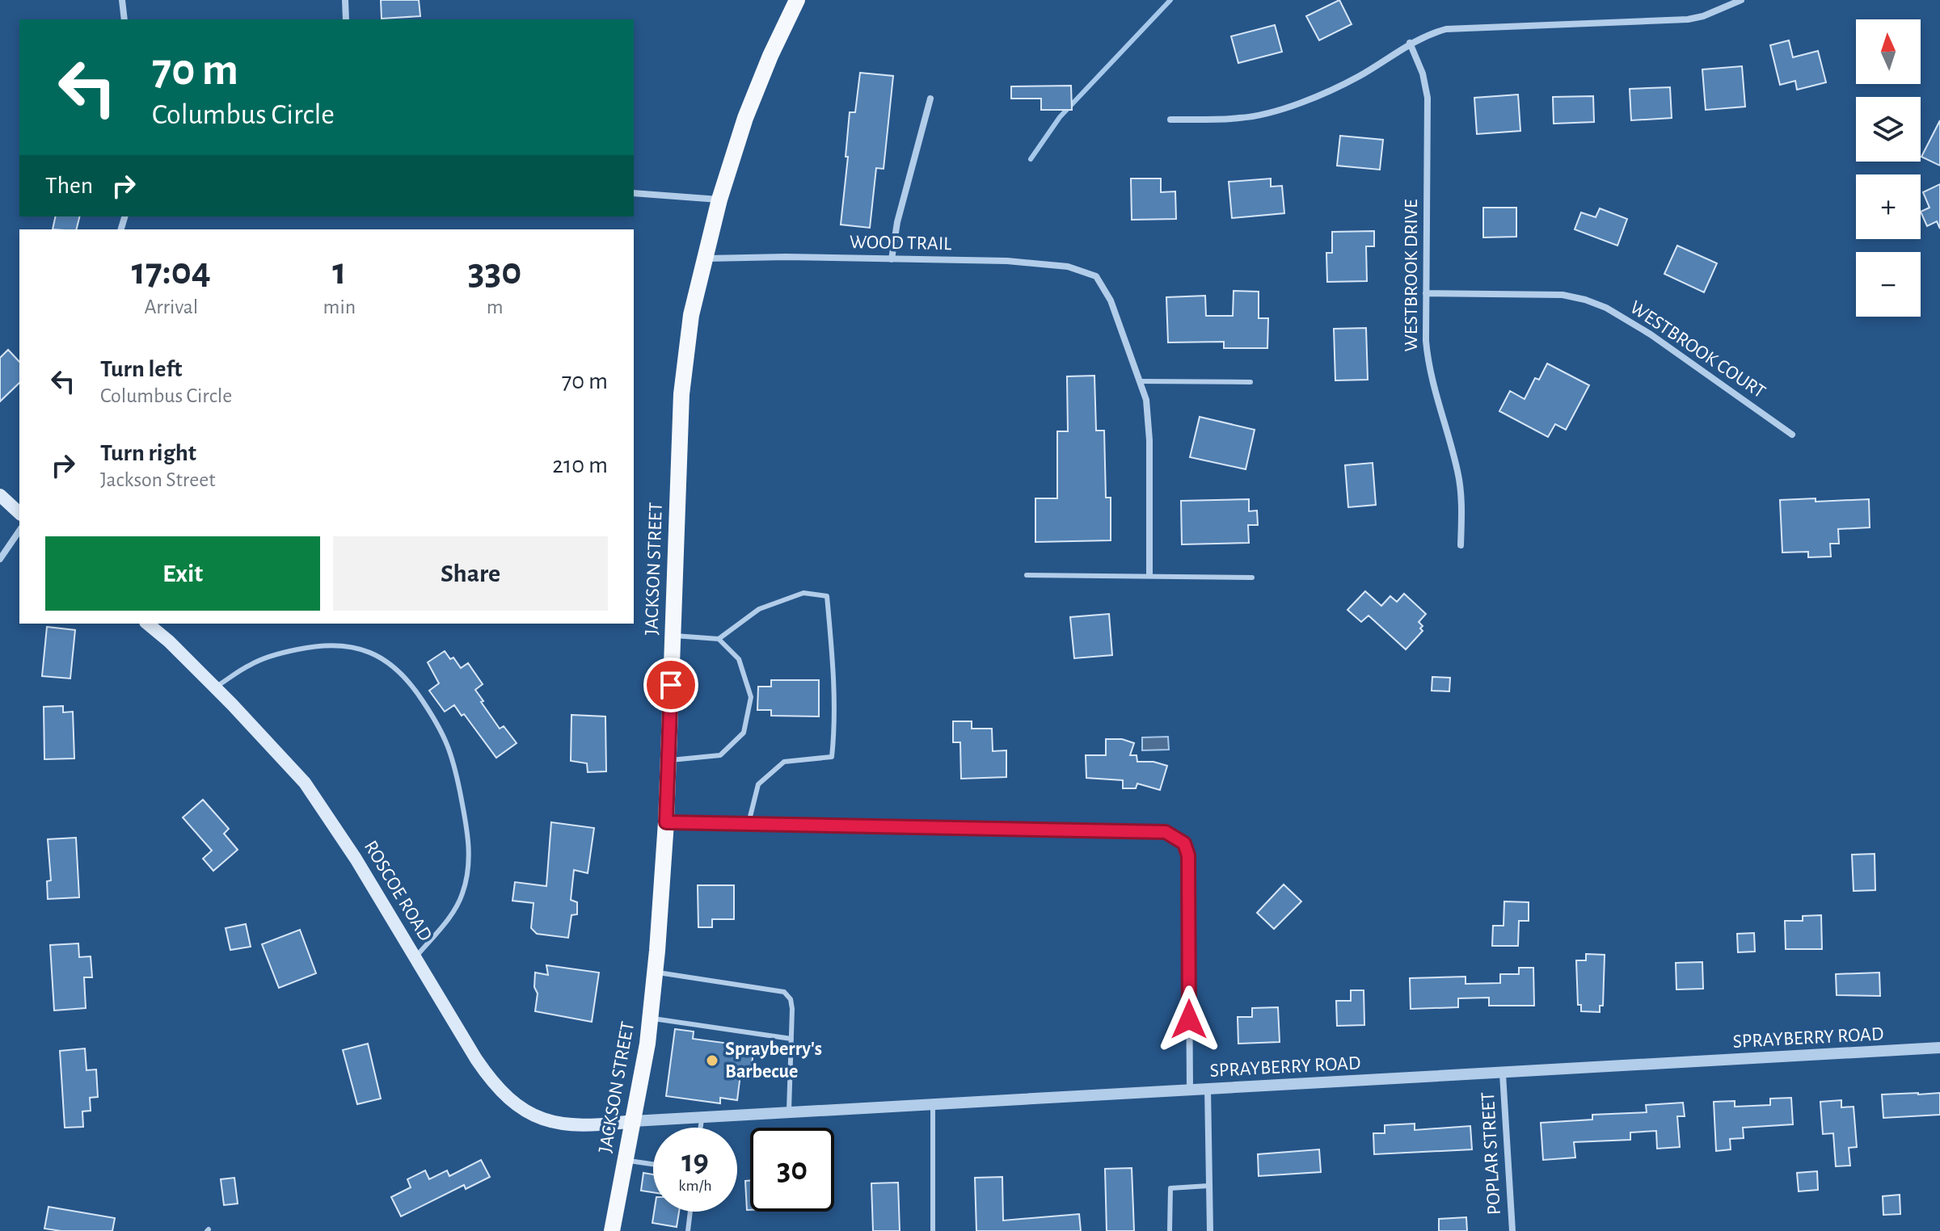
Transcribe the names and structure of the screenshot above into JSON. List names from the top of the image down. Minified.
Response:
{"streets":{"main road":["JACKSON STREET","ROSCOE ROAD"],"street":["WOOD TRAIL","WESTBROOK DRIVE","WESTBROOK COURT","SPRAYBERRY ROAD","POPLAR STREET"]},"crossings":[["WOOD TRAIL","JACKSON STREET"],["WESTBROOK DRIVE","WESTBROOK COURT"],["JACKSON STREET","ROSCOE ROAD"],["JACKSON STREET","SPRAYBERRY ROAD"],["ROSCOE ROAD","SPRAYBERRY ROAD"],["SPRAYBERRY ROAD","POPLAR STREET"]],"places":["Sprayberry's Barbecue"],"north":"top","page":{"map_buttons":["+","−"],"turn":["70 m","Columbus Circle"],"then":"Then","eta":["17:04","Arrival","1","min","330","m"],"list":[{"name":"Turn left","note":"Columbus Circle","value":"70 m"},{"name":"Turn right","note":"Jackson Street","value":"210 m"}],"buttons":["Exit","Share"],"speed":"19 km/h","limit":"30"}}
